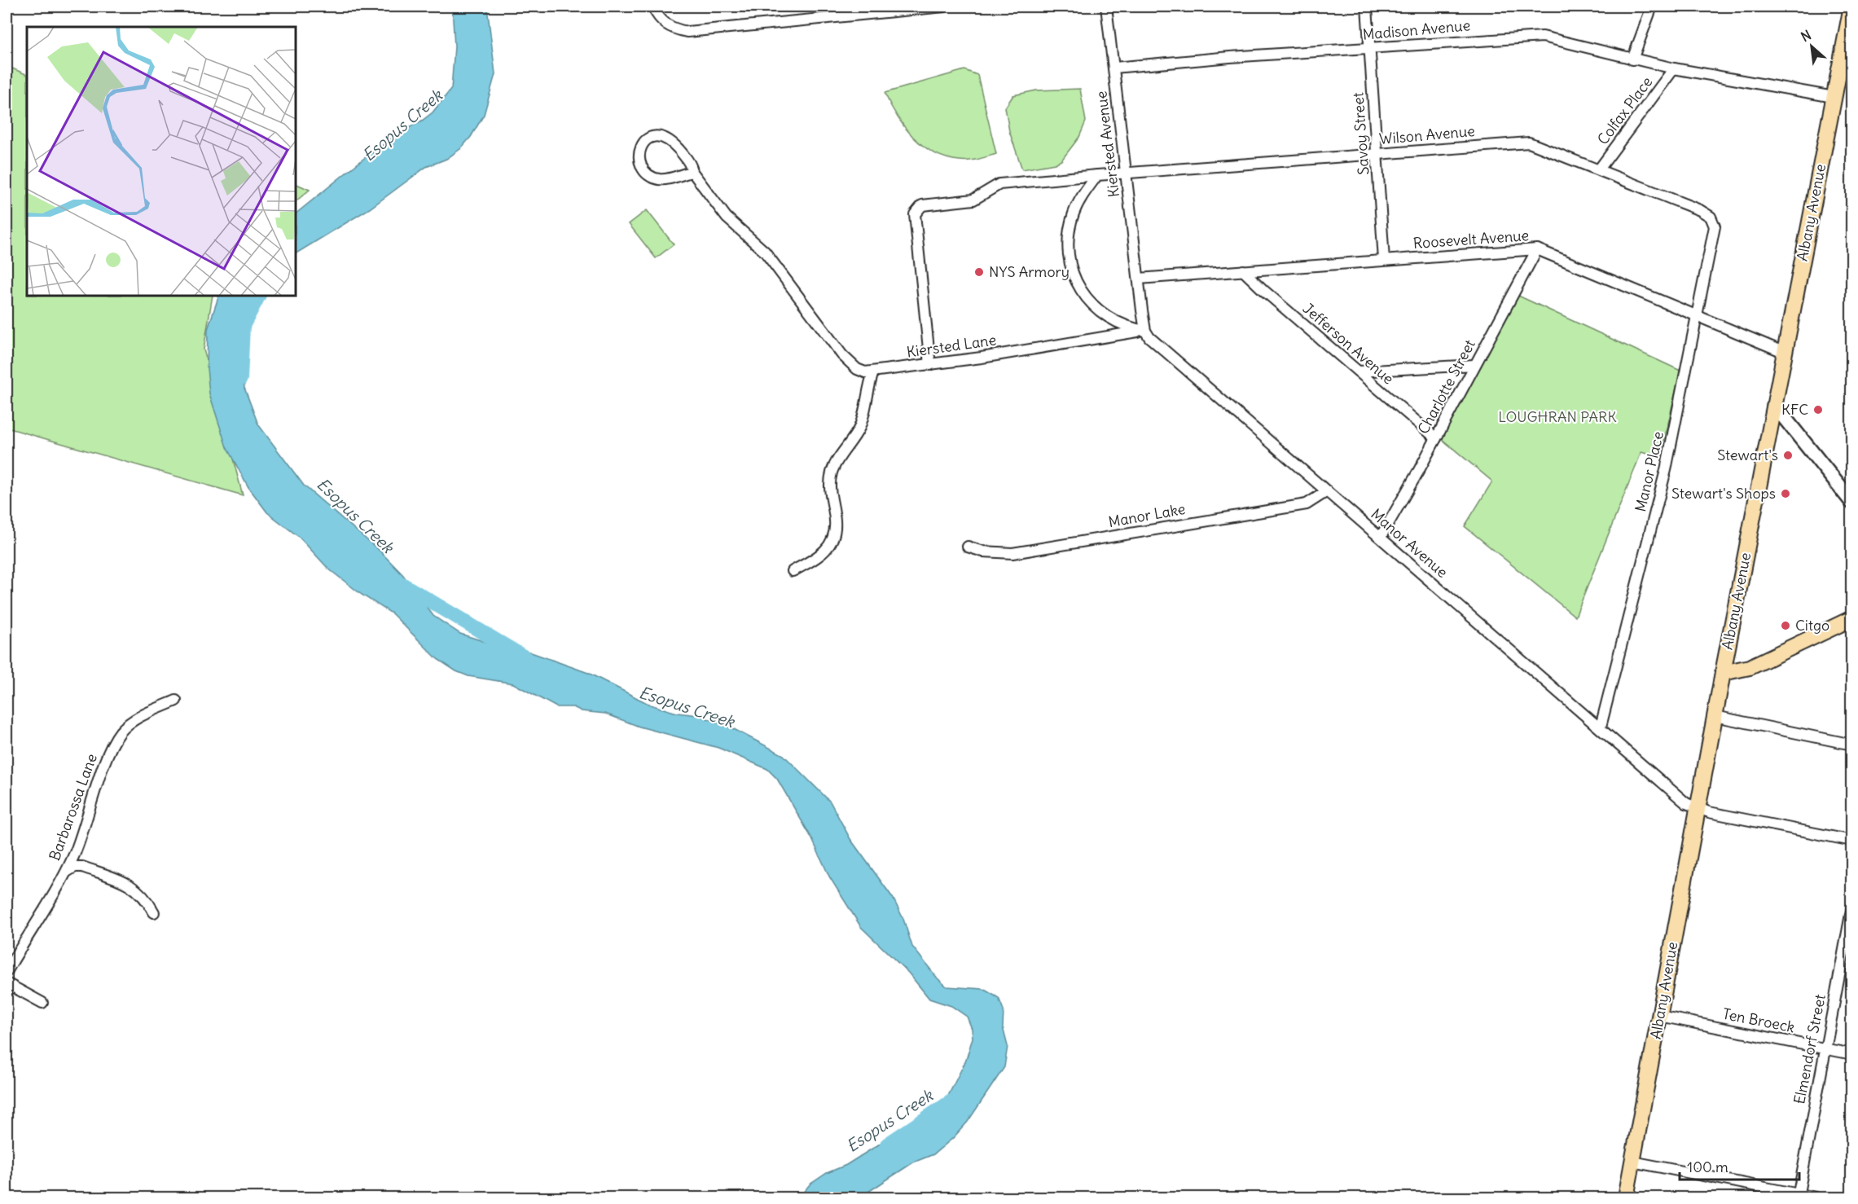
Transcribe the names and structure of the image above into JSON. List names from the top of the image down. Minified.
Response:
{"streets":{"main road":["Albany Avenue"],"street":["Madison Avenue","Colfax Place","Savoy Street","Wilson Avenue","Kiersted Avenue","Roosevelt Avenue","Jefferson Avenue","Kiersted Lane","Charlotte Street","Manor Place","Manor Lake","Manor Avenue","Barbarossa Lane","Ten Broeck","Elmendorf Street"]},"crossings":[["Madison Avenue","Colfax Place"],["Madison Avenue","Savoy Street"],["Madison Avenue","Kiersted Avenue"],["Madison Avenue","Albany Avenue"],["Colfax Place","Wilson Avenue"],["Savoy Street","Wilson Avenue"],["Savoy Street","Roosevelt Avenue"],["Wilson Avenue","Kiersted Avenue"],["Wilson Avenue","Kiersted Lane"],["Wilson Avenue","Manor Place"],["Kiersted Avenue","Roosevelt Avenue"],["Albany Avenue","Roosevelt Avenue"],["Albany Avenue","Manor Avenue"],["Albany Avenue","Ten Broeck"],["Roosevelt Avenue","Jefferson Avenue"],["Roosevelt Avenue","Charlotte Street"],["Roosevelt Avenue","Manor Place"],["Jefferson Avenue","Charlotte Street"],["Kiersted Lane","Manor Avenue"],["Charlotte Street","Manor Avenue"],["Manor Place","Manor Avenue"],["Manor Lake","Manor Avenue"],["Ten Broeck","Elmendorf Street"]],"water":["Esopus Creek"],"parks":["LOUGHRAN PARK"],"places":["NYS Armory","KFC","Stewart's","Stewart's Shops","Citgo"],"scale_bar":"100 m","north":"top left"}
